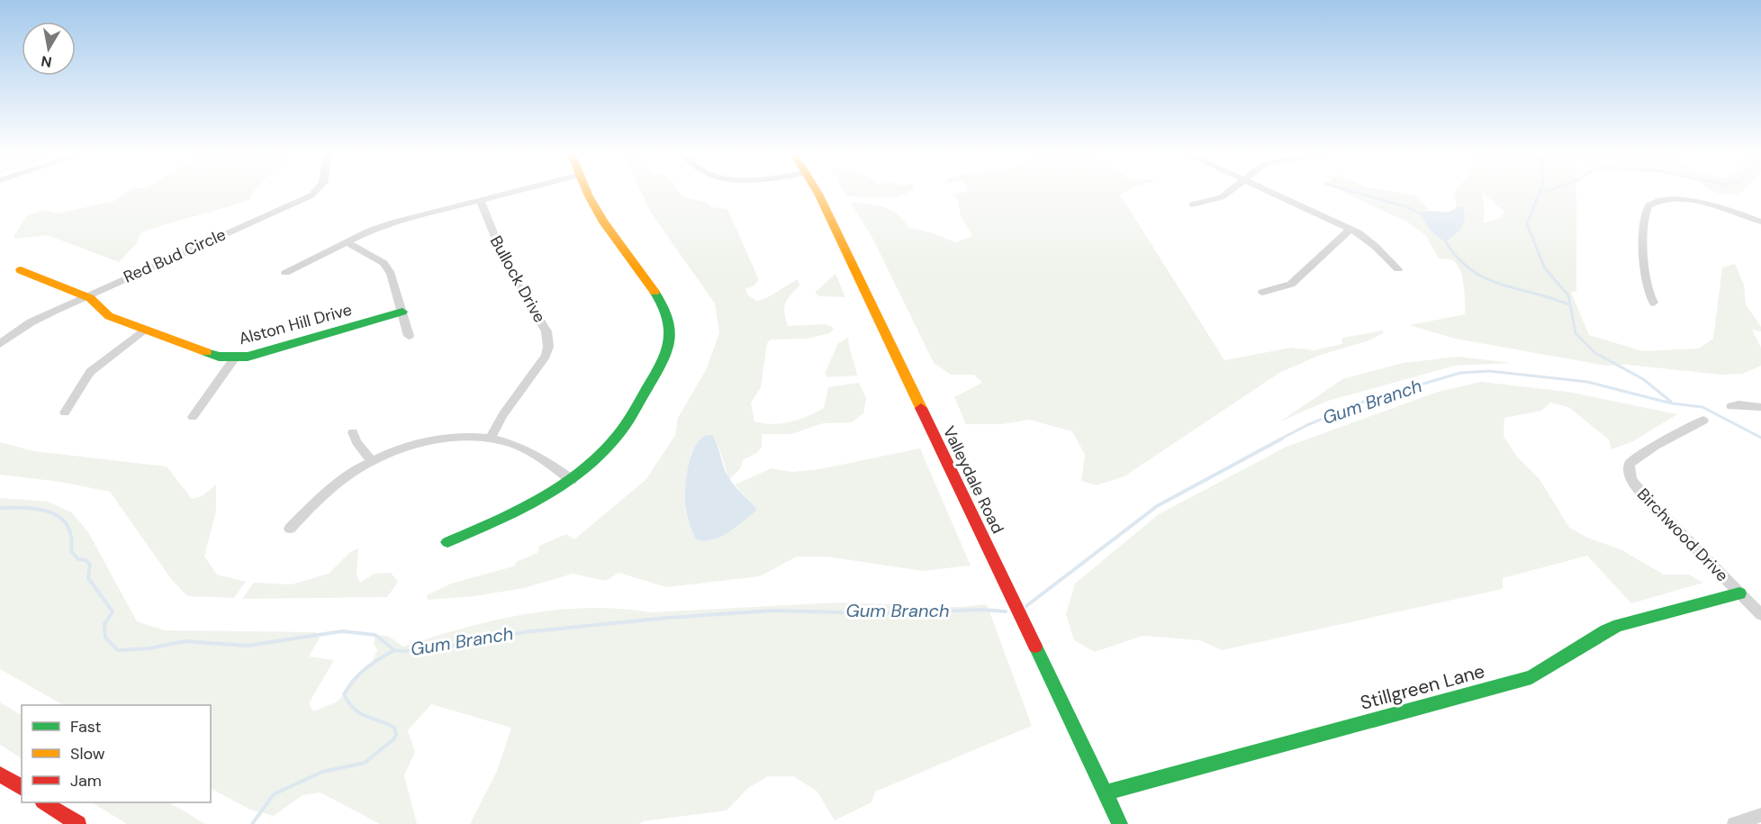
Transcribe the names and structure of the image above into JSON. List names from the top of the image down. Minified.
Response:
{"streets":{"street":["Red Bud Circle","Bullock Drive","Alston Hill Drive","Valleydale Road","Birchwood Drive","Stillgreen Lane"]},"crossings":[["Red Bud Circle","Alston Hill Drive"],["Valleydale Road","Stillgreen Lane"],["Birchwood Drive","Stillgreen Lane"]],"water":["Gum Branch"],"legend":["Fast","Slow","Jam"],"north":"bottom"}
